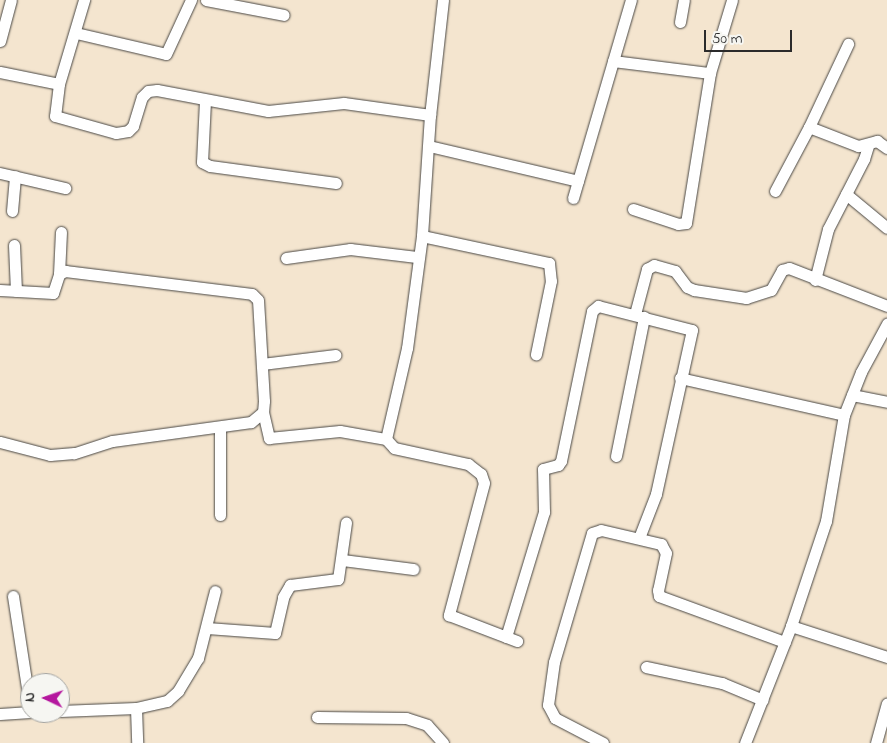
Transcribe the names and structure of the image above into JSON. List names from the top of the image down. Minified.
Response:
{"scale_bar":"50 m","north":"left"}
